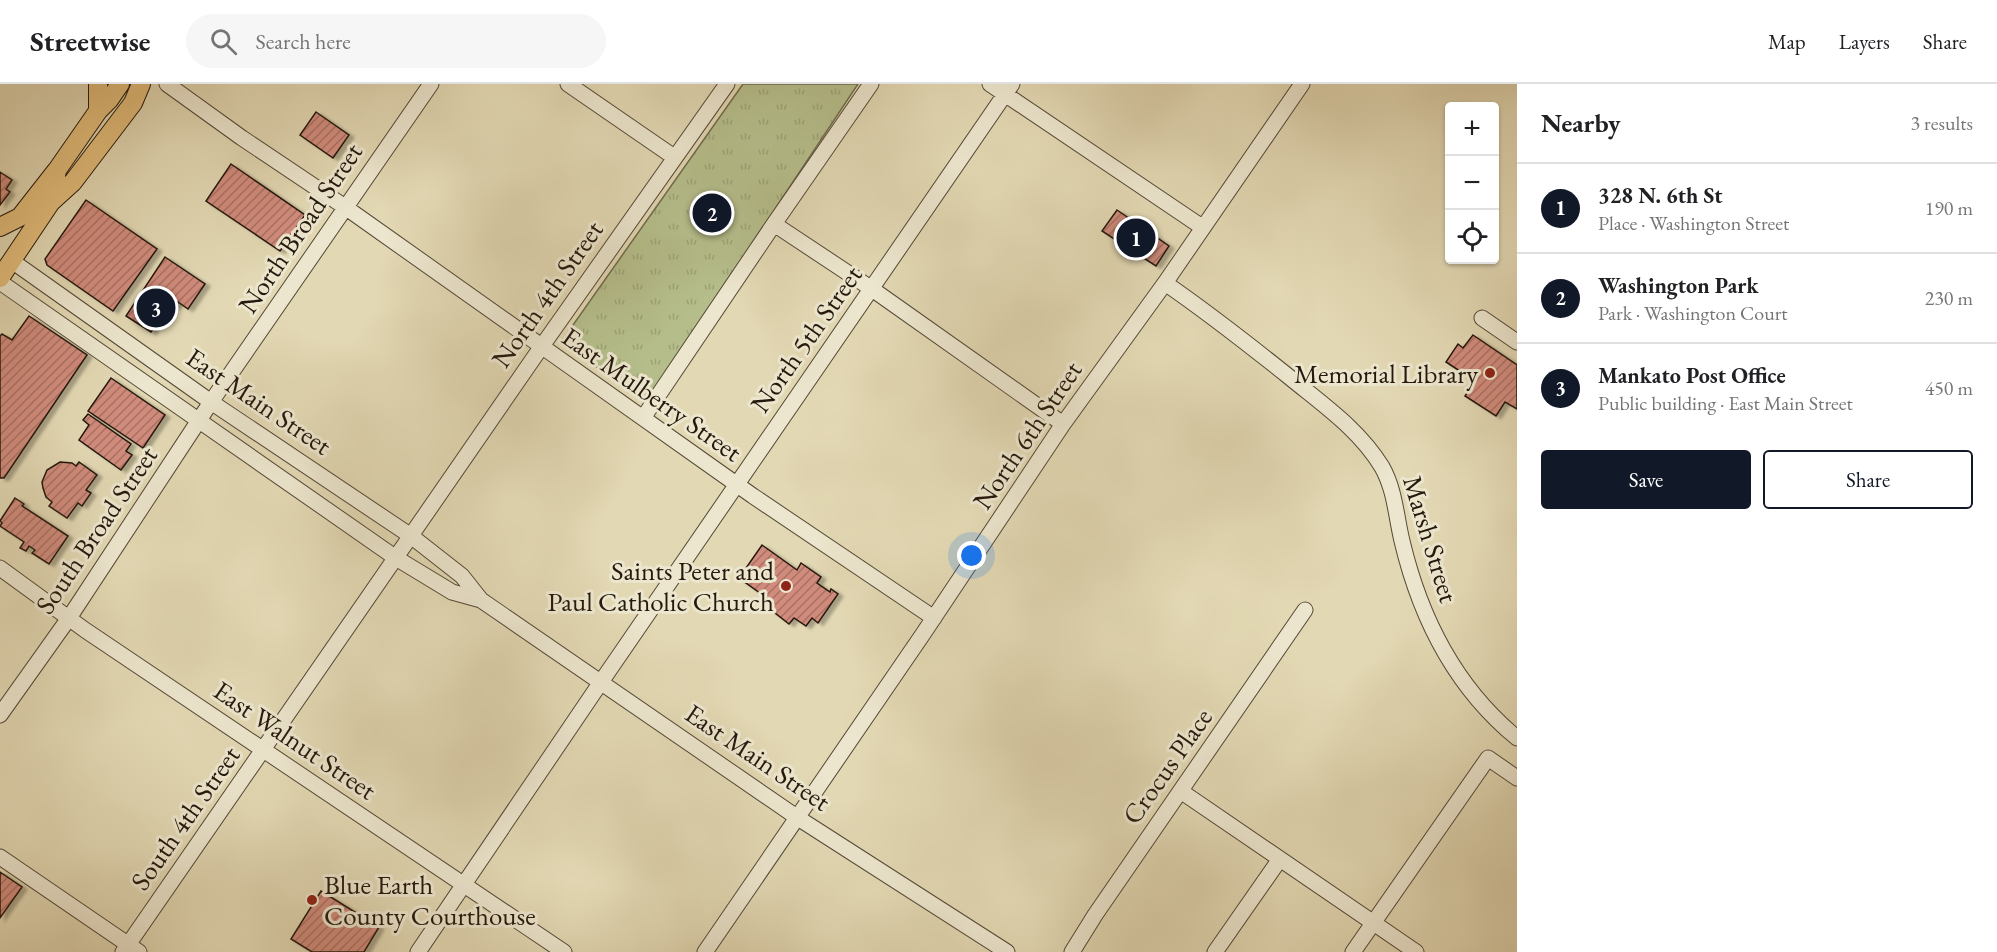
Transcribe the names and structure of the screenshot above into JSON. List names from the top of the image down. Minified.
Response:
{"streets":{"street":["North Broad Street","North 4th Street","North 5th Street","East Mulberry Street","East Main Street","North 6th Street","South Broad Street","Marsh Street","East Walnut Street","Crocus Place","South 4th Street"]},"crossings":[["North Broad Street","East Mulberry Street"],["North Broad Street","East Main Street"],["North Broad Street","South Broad Street"],["North 4th Street","East Mulberry Street"],["North 4th Street","East Main Street"],["North 4th Street","South 4th Street"],["North 5th Street","East Mulberry Street"],["North 5th Street","East Main Street"],["North 5th Street","East Walnut Street"],["East Mulberry Street","North 6th Street"],["East Main Street","North 6th Street"],["East Main Street","South Broad Street"],["East Main Street","South 4th Street"],["North 6th Street","Marsh Street"],["South Broad Street","East Walnut Street"],["East Walnut Street","South 4th Street"]],"places":["Memorial Library","Saints Peter and Paul Catholic Church","Blue Earth County Courthouse"],"page":{"header":"Streetwise","search":"Search here","nav":["Map","Layers","Share"],"heading":["Nearby","3 results"],"map_buttons":["+","−"],"list":[{"mark":"1","name":"328 N. 6th St","note":"Place · Washington Street","value":"190 m"},{"mark":"2","name":"Washington Park","note":"Park · Washington Court","value":"230 m"},{"mark":"3","name":"Mankato Post Office","note":"Public building · East Main Street","value":"450 m"}],"pins":["2","1","3"],"buttons":["Save","Share"]}}
